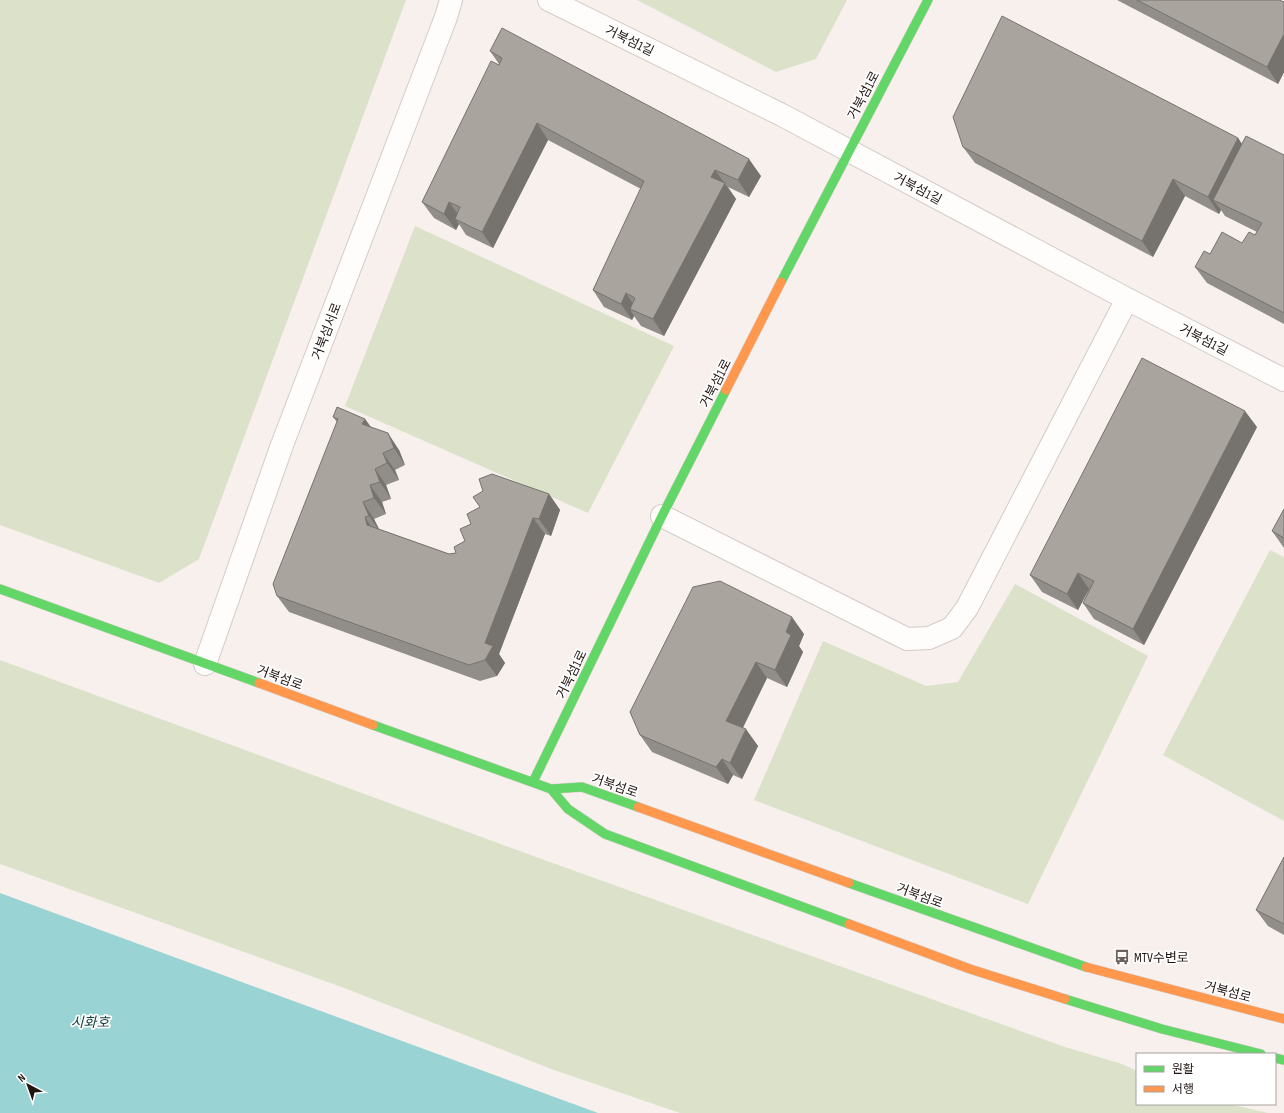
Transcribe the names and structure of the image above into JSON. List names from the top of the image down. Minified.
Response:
{"streets":{"street":["거북섬1길","거북섬1로","거북섬서로","거북섬로"]},"crossings":[["거북섬1길","거북섬1로"],["거북섬1로","거북섬로"],["거북섬서로","거북섬로"]],"water":["시화호"],"places":{"bus stop":["MTV수변로"]},"legend":["원활","서행"],"north":"top left"}
